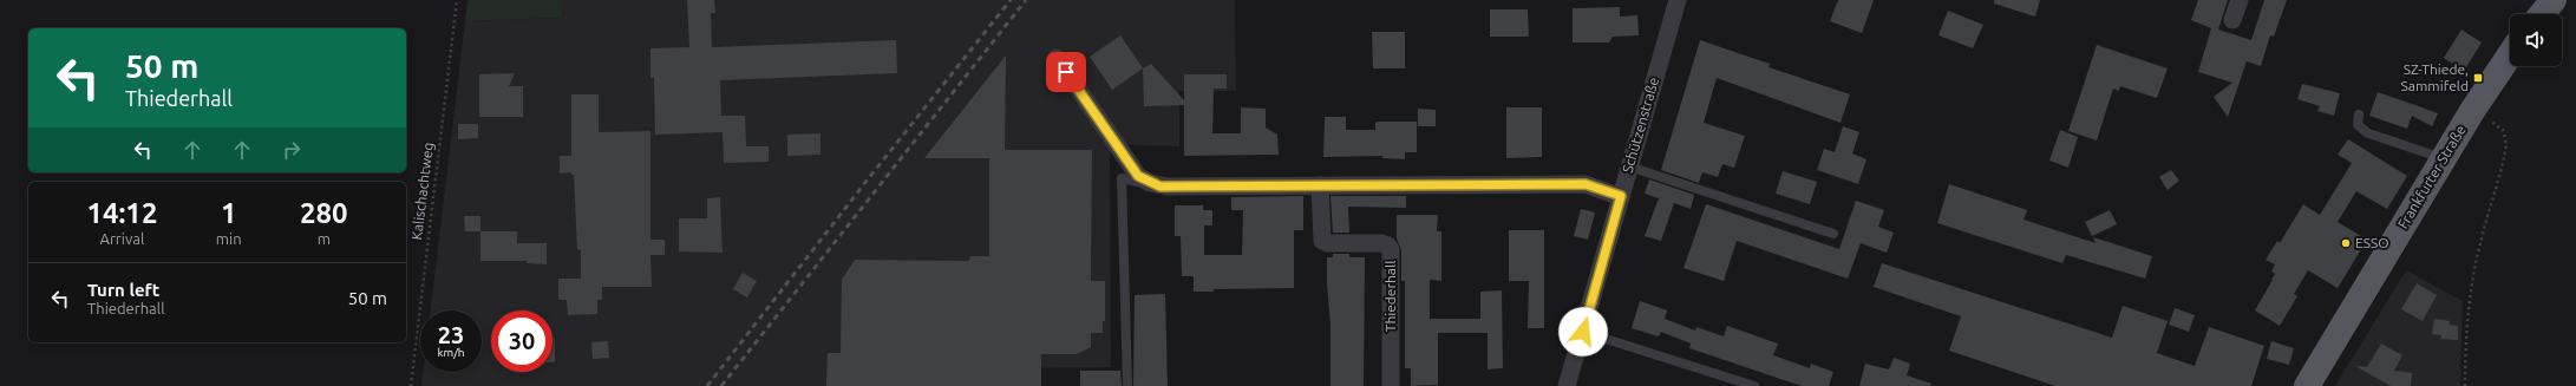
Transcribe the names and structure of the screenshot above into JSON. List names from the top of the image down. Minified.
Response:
{"streets":{"main road":["Frankfurter Straße"],"street":["Schützenstraße","Thiederhall"],"path":["Kalischachtweg"]},"places":{"transit":["SZ-Thiede, Sammifeld"],"other":["ESSO"]},"page":{"turn":["50 m","Thiederhall"],"eta":["14:12","Arrival","1","min","280","m"],"list":[{"name":"Turn left","note":"Thiederhall","value":"50 m"}],"speed":"23 km/h","limit":"30"}}
